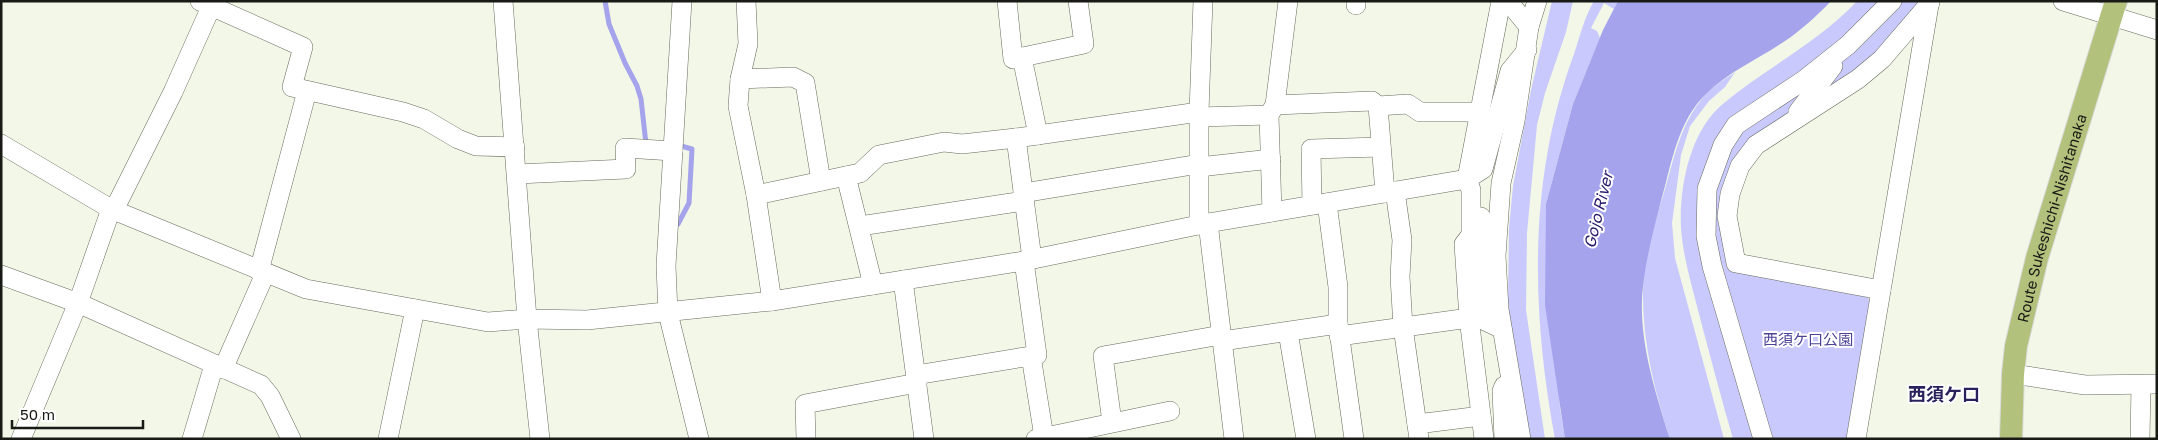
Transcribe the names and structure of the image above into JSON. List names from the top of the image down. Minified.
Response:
{"streets":{"main road":["Route Sukeshichi-Nishitanaka"]},"districts":["西須ケ口"],"water":["Gojo River"],"parks":["西須ケ口公園"],"scale_bar":"50 m"}
